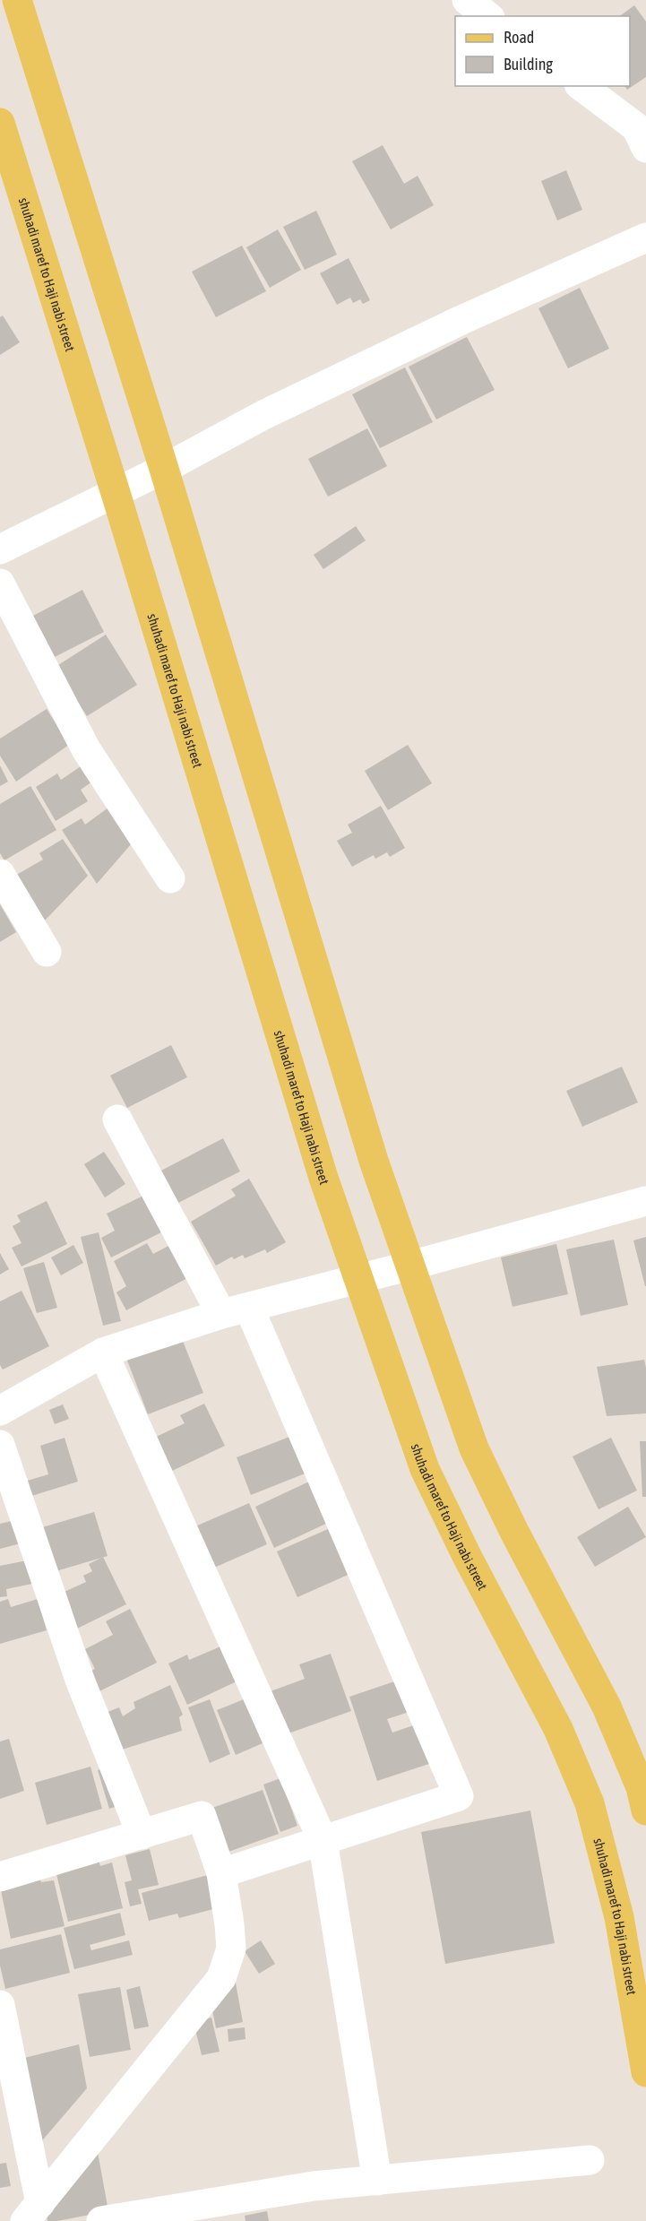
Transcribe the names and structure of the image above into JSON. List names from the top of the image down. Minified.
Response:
{"streets":{"main road":["shuhadi maref to Haji nabi street"]},"legend":["Road","Building"]}
